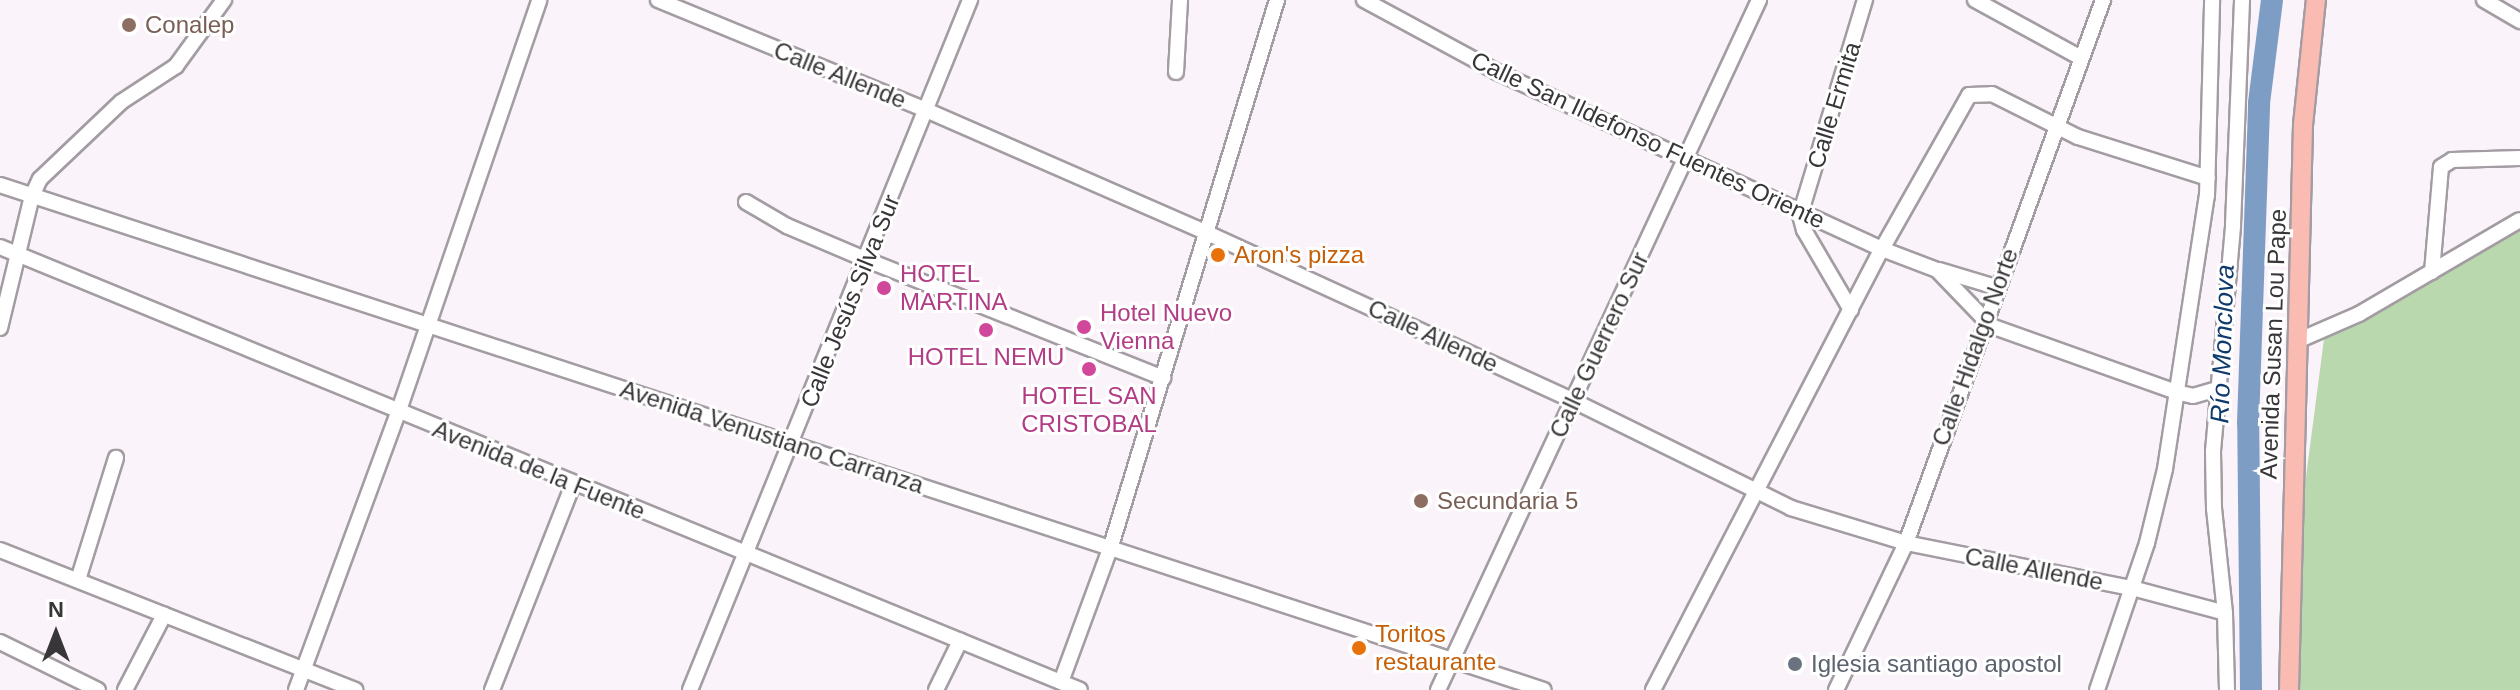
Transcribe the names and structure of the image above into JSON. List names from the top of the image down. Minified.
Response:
{"streets":{"main road":["Avenida Susan Lou Pape"],"street":["Calle Allende","Calle Ermita","Calle San Ildefonso Fuentes Oriente","Calle Jesús Silva Sur","Calle Guerrero Sur","Calle Hidalgo Norte","Avenida Venustiano Carranza","Avenida de la Fuente"]},"crossings":[["Calle Allende","Calle Jesús Silva Sur"],["Calle Allende","Calle Guerrero Sur"],["Calle Allende","Calle Hidalgo Norte"],["Calle Ermita","Calle San Ildefonso Fuentes Oriente"],["Calle San Ildefonso Fuentes Oriente","Calle Guerrero Sur"],["Calle San Ildefonso Fuentes Oriente","Calle Hidalgo Norte"],["Calle Jesús Silva Sur","Avenida Venustiano Carranza"],["Calle Jesús Silva Sur","Avenida de la Fuente"],["Calle Guerrero Sur","Avenida Venustiano Carranza"]],"water":["Río Monclova"],"places":["Conalep","Aron's pizza","HOTEL MARTINA","Hotel Nuevo Vienna","HOTEL NEMU","HOTEL SAN CRISTOBAL","Secundaria 5","Toritos restaurante","Iglesia santiago apostol"],"north":"top"}
